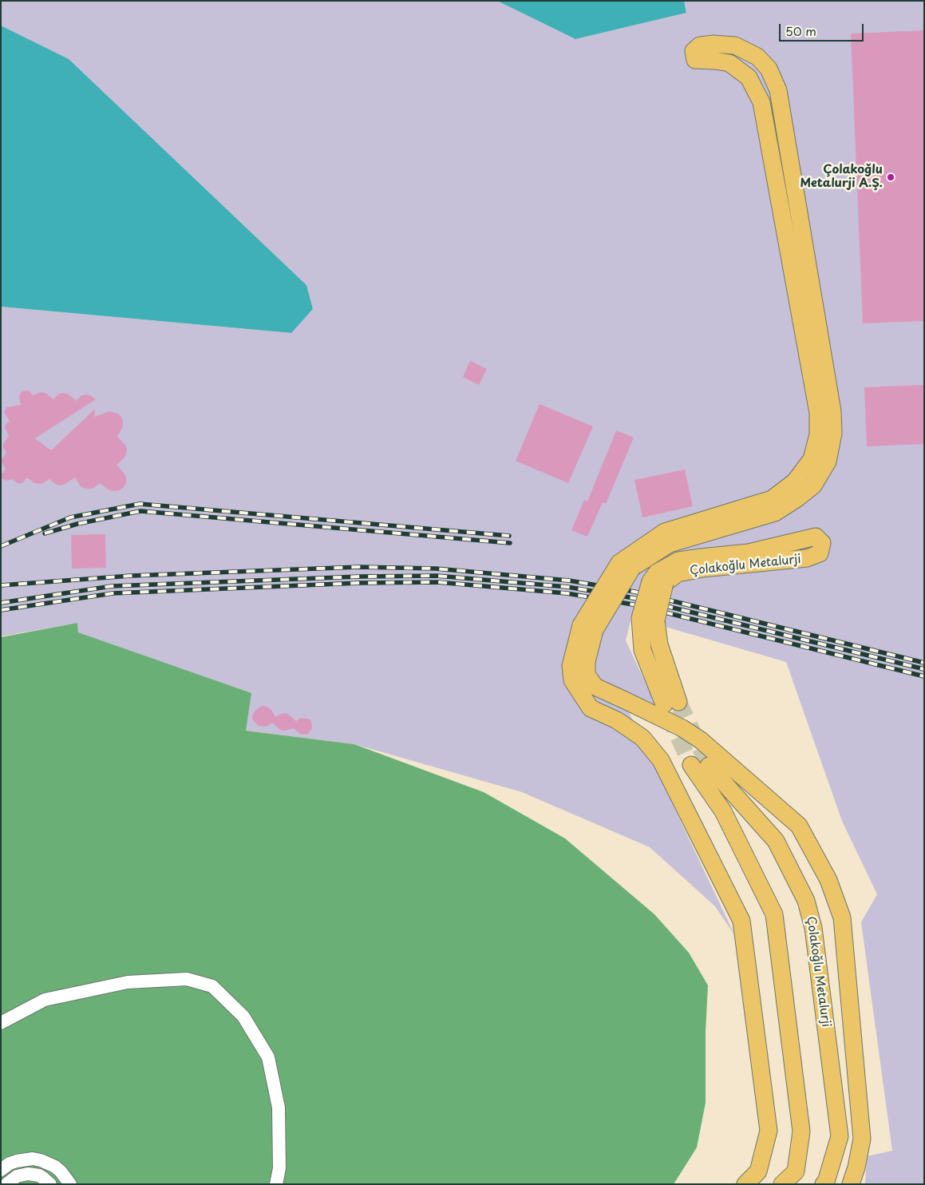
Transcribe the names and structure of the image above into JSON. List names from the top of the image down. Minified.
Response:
{"streets":{"main road":["Çolakoğlu Metalurji"]},"places":["Çolakoğlu Metalurji A.Ş."],"scale_bar":"50 m"}
